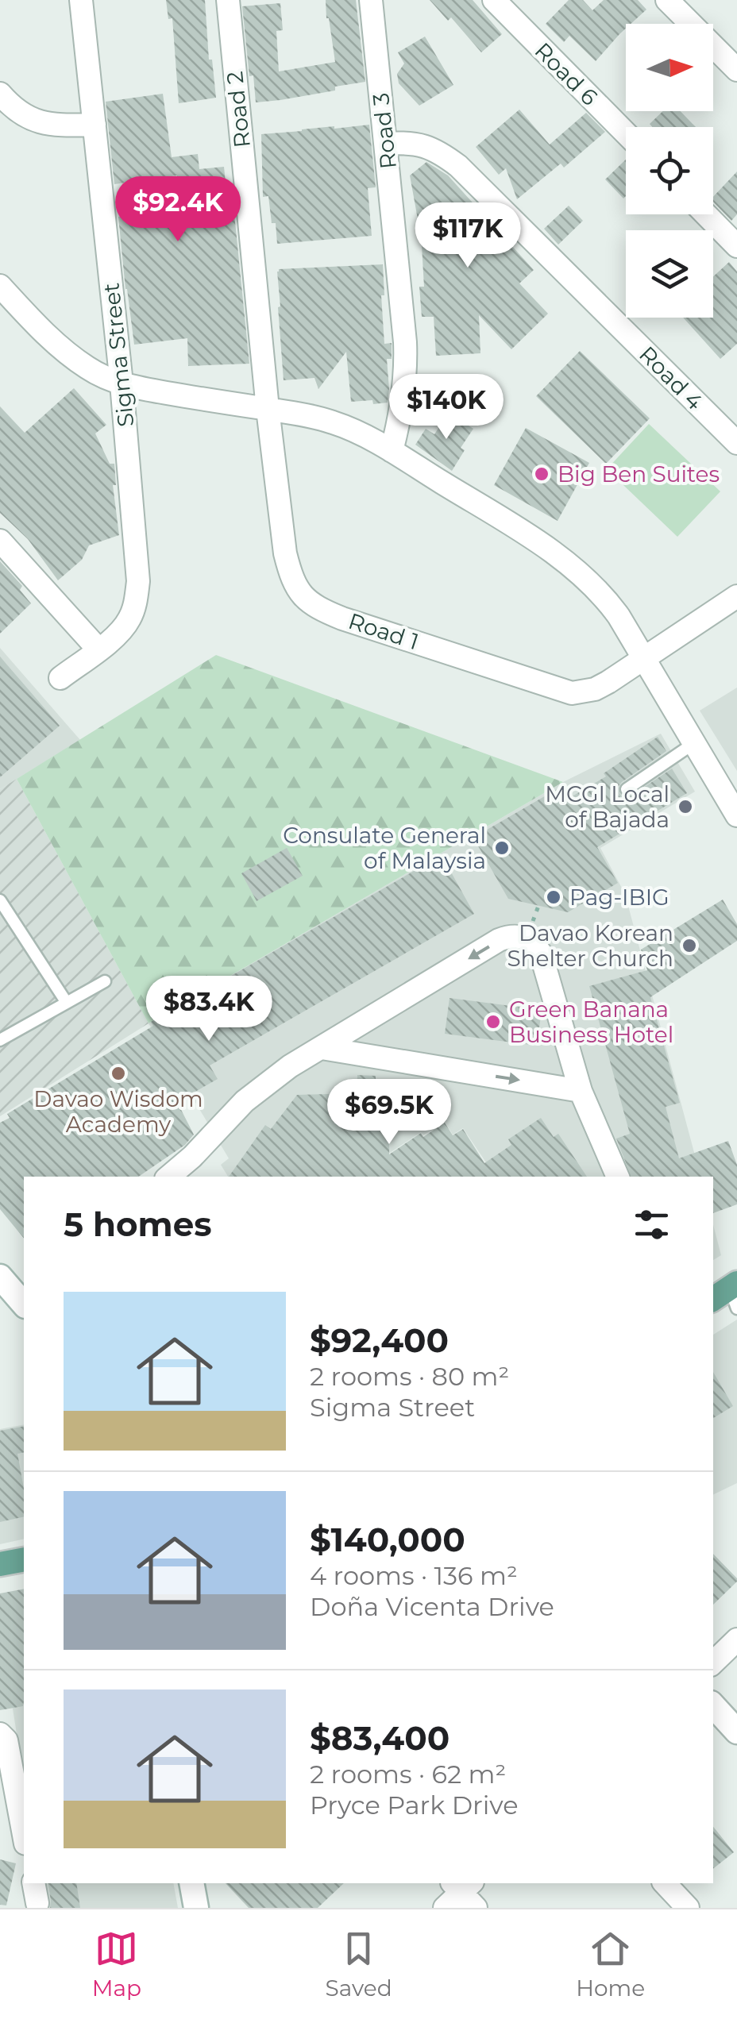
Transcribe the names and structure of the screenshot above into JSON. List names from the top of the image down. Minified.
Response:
{"streets":{"street":["Road 6","Road 2","Road 3","Sigma Street","Road 4","Road 1"]},"crossings":[["Road 2","Road 1"],["Road 3","Road 4"]],"places":["Big Ben Suites","MCGI Local of Bajada","Consulate General of Malaysia","Pag-IBIG","Davao Korean Shelter Church","Green Banana Business Hotel","Davao Wisdom Academy"],"north":"right","page":{"price":["$92.4K","$117K","$140K","$83.4K","$69.5K"],"heading":"5 homes","list":[{"name":"$92,400","note":"2 rooms · 80 m² · Sigma Street"},{"name":"$140,000","note":"4 rooms · 136 m² · Doña Vicenta Drive"},{"name":"$83,400","note":"2 rooms · 62 m² · Pryce Park Drive"}],"tabs":["Map","Saved","Home"]}}
